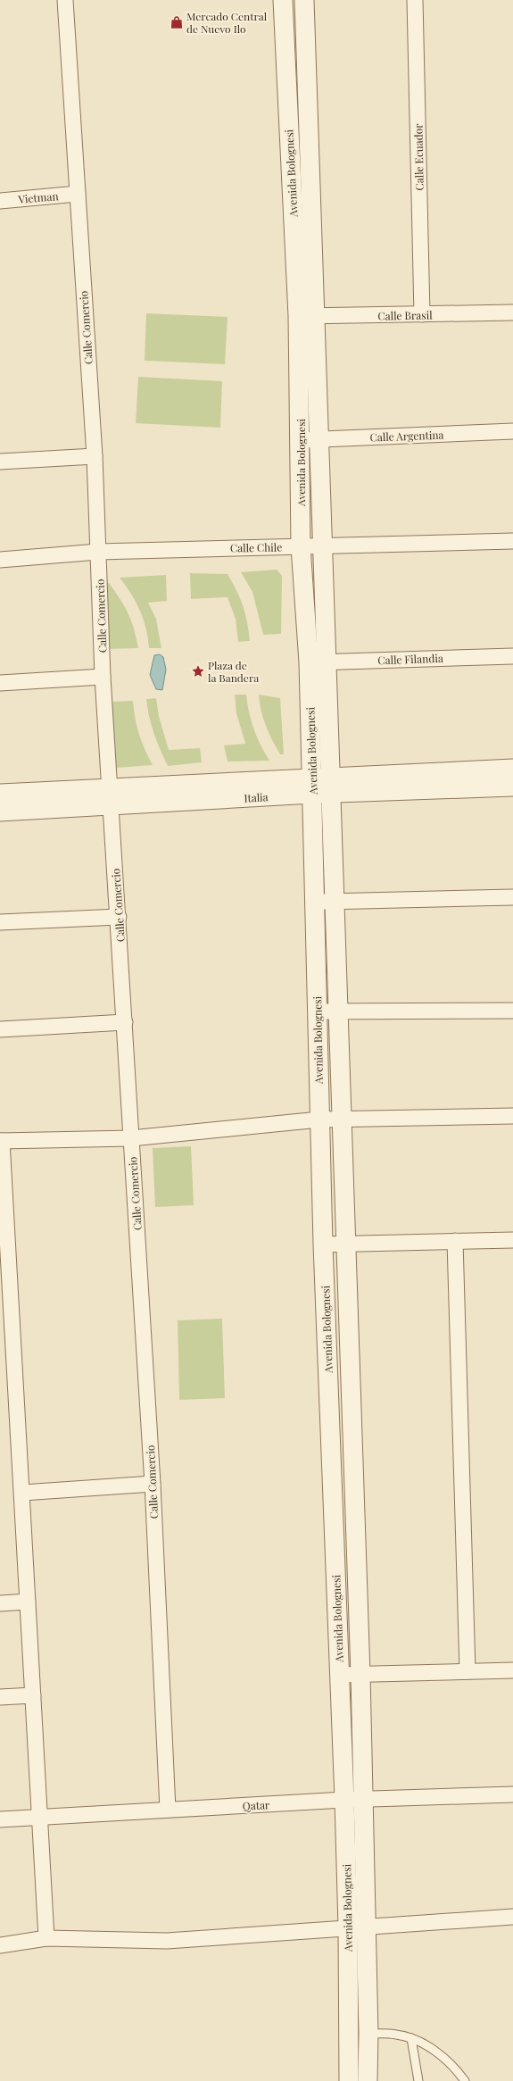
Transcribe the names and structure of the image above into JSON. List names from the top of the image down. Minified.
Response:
{"streets":{"street":["Calle Ecuador","Avenida Bolognesi","Vietman","Calle Brasil","Calle Comercio","Calle Argentina","Calle Chile","Calle Filandia","Italia","Qatar"]},"crossings":[["Calle Ecuador","Calle Brasil"],["Avenida Bolognesi","Calle Brasil"],["Avenida Bolognesi","Calle Argentina"],["Avenida Bolognesi","Calle Chile"],["Avenida Bolognesi","Calle Filandia"],["Avenida Bolognesi","Italia"],["Avenida Bolognesi","Qatar"],["Vietman","Calle Comercio"],["Calle Comercio","Calle Chile"],["Calle Comercio","Italia"],["Calle Comercio","Qatar"]],"places":{"shop":["Mercado Central de Nuevo Ilo"],"place":["Plaza de la Bandera"]}}
